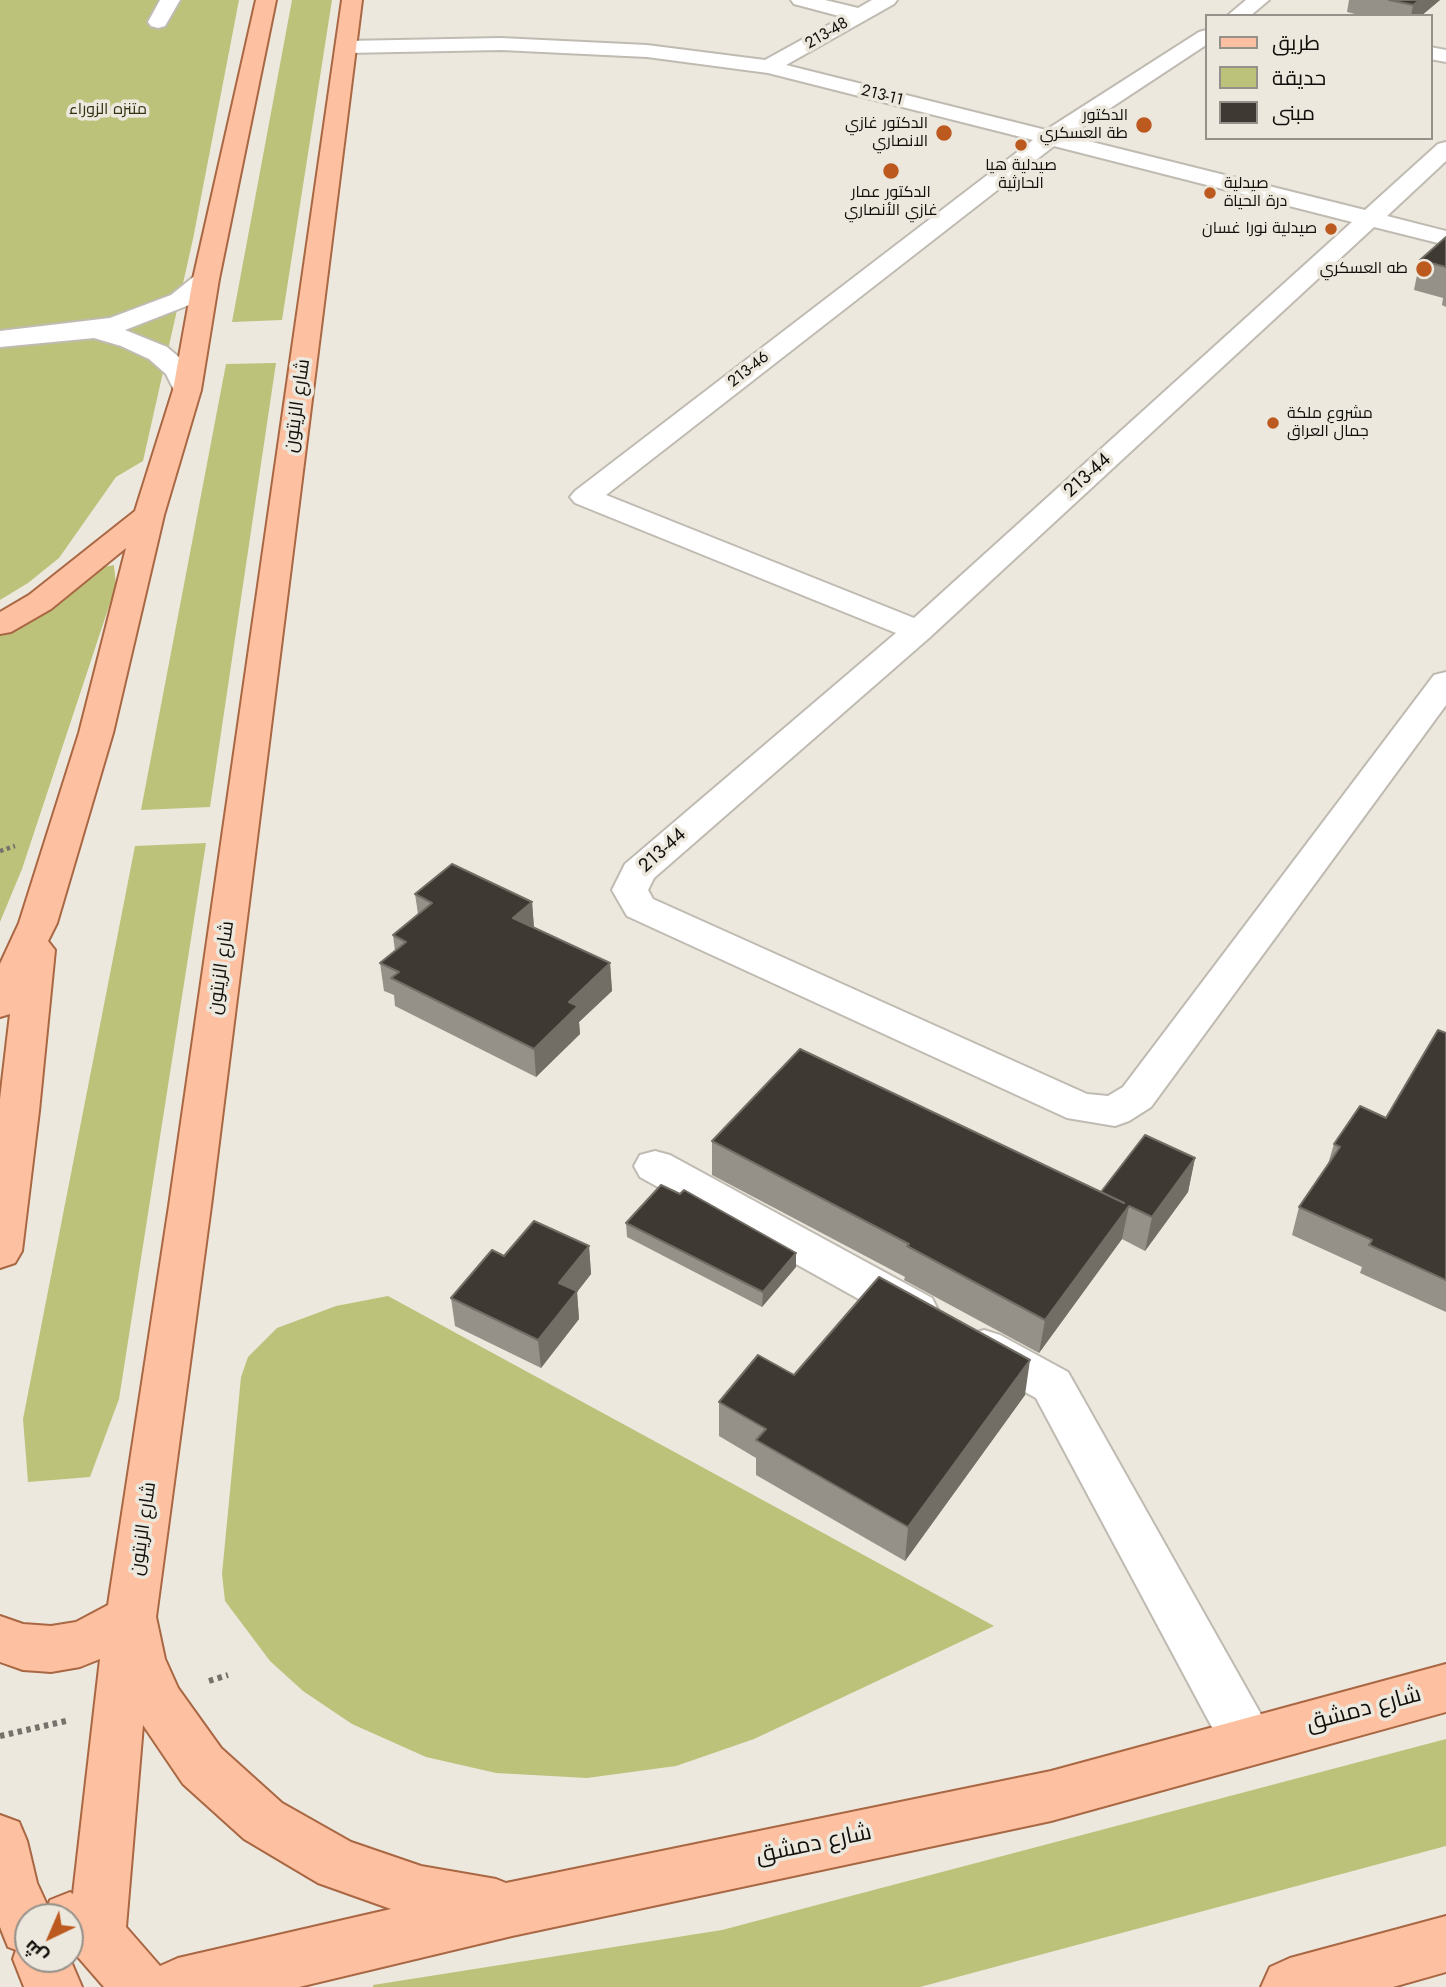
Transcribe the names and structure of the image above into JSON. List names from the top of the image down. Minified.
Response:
{"streets":{"main road":["شارع الزيتون","شارع دمشق"],"street":["213-48","213-11","213-46","213-44"]},"crossings":[["213-48","213-11"],["213-11","213-46"],["213-11","شارع الزيتون"],["213-11","213-44"],["213-46","213-44"]],"parks":["متنزه الزوراء"],"places":["الدكتور طة العسكري","الدكتور غازي الانصاري","صيدلية هيا الحارثية","الدكتور عمار غازي الأنصاري","صيدلية درة الحياة","صيدلية نورا غسان","طه العسكري","مشروع ملكة جمال العراق"],"legend":["طريق","حديقة","مبنى"],"north":"bottom left"}
